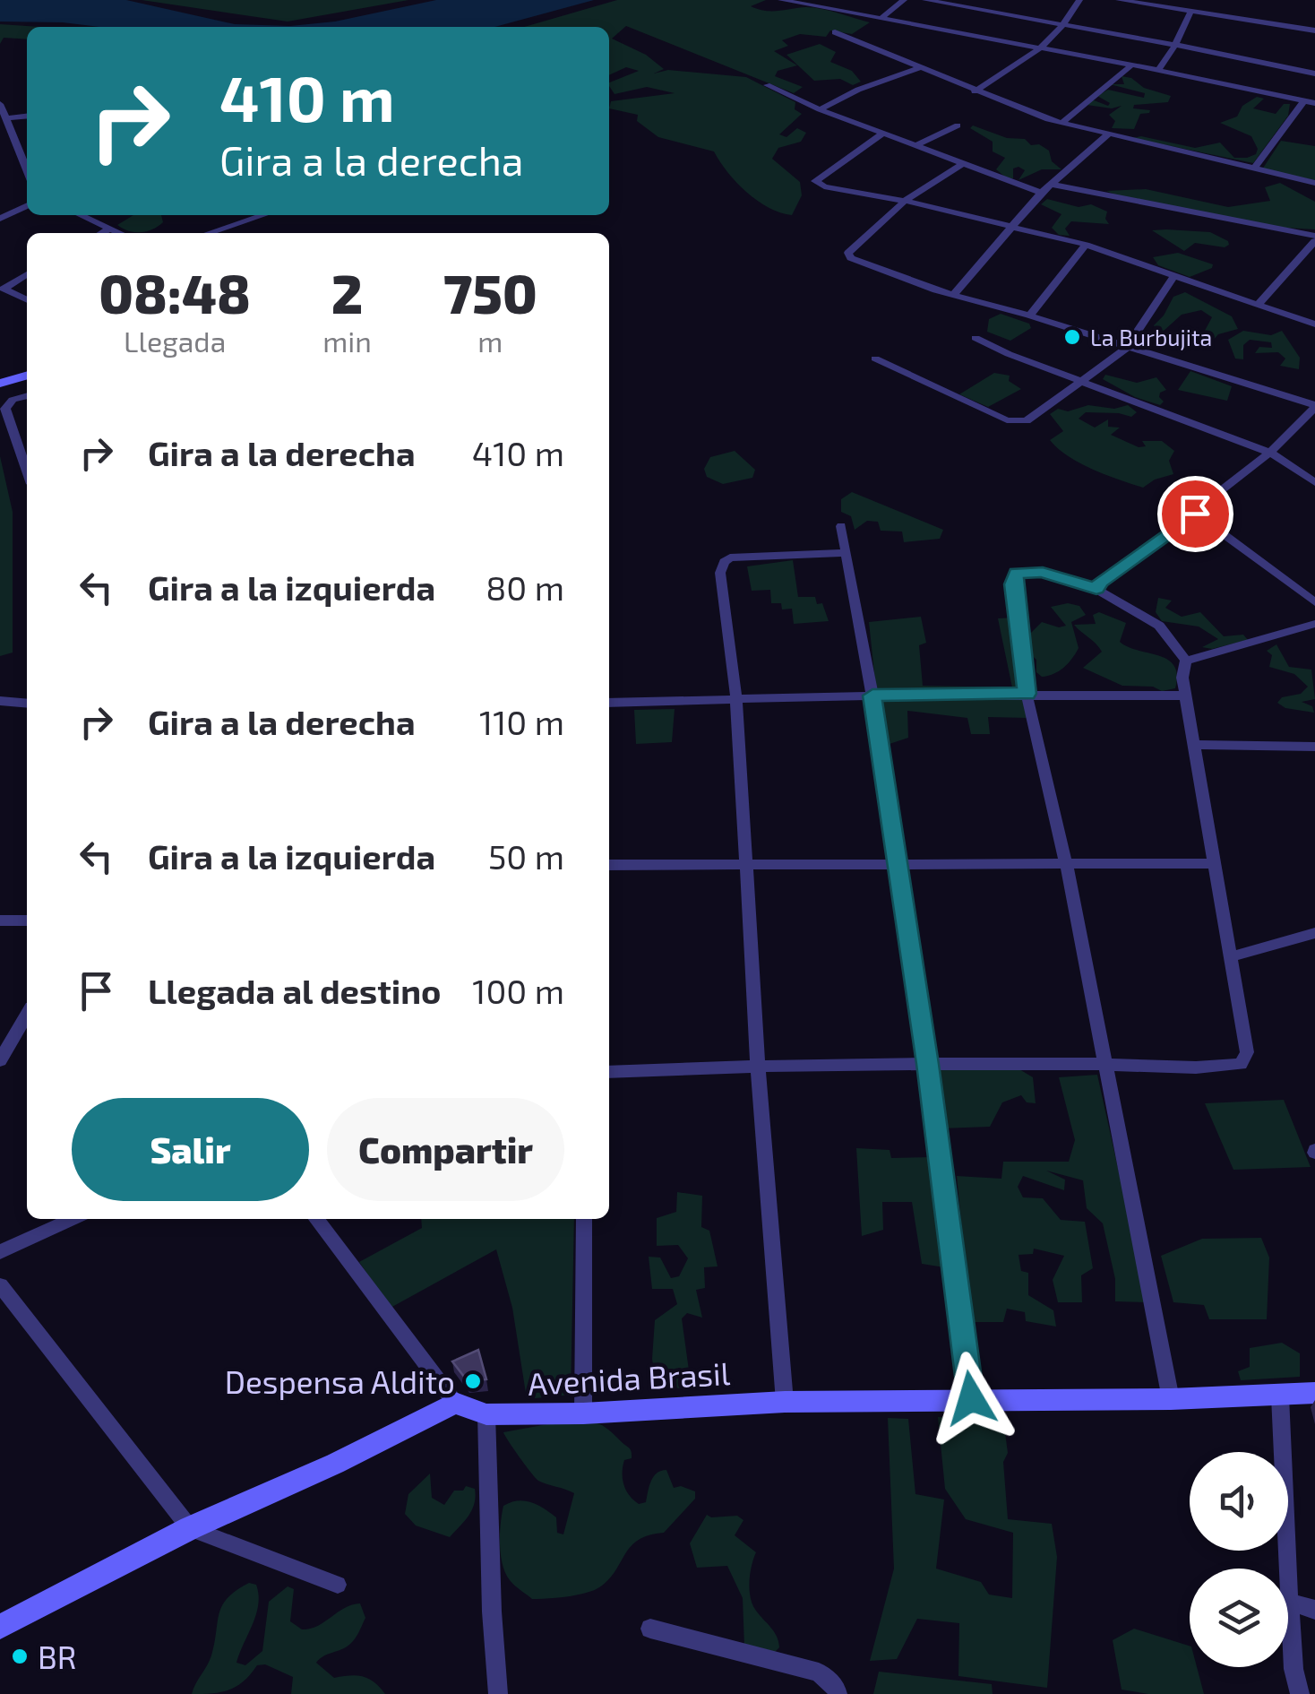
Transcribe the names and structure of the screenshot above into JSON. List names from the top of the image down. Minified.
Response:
{"streets":{"street":["Avenida Brasil"]},"places":["La Burbujita","Despensa Aldito","BR"],"page":{"turn":["410 m","Gira a la derecha"],"eta":["08:48","Llegada","2","min","750","m"],"list":[{"name":"Gira a la derecha","value":"410 m"},{"name":"Gira a la izquierda","value":"80 m"},{"name":"Gira a la derecha","value":"110 m"},{"name":"Gira a la izquierda","value":"50 m"},{"name":"Llegada al destino","value":"100 m"}],"buttons":["Salir","Compartir"]}}
